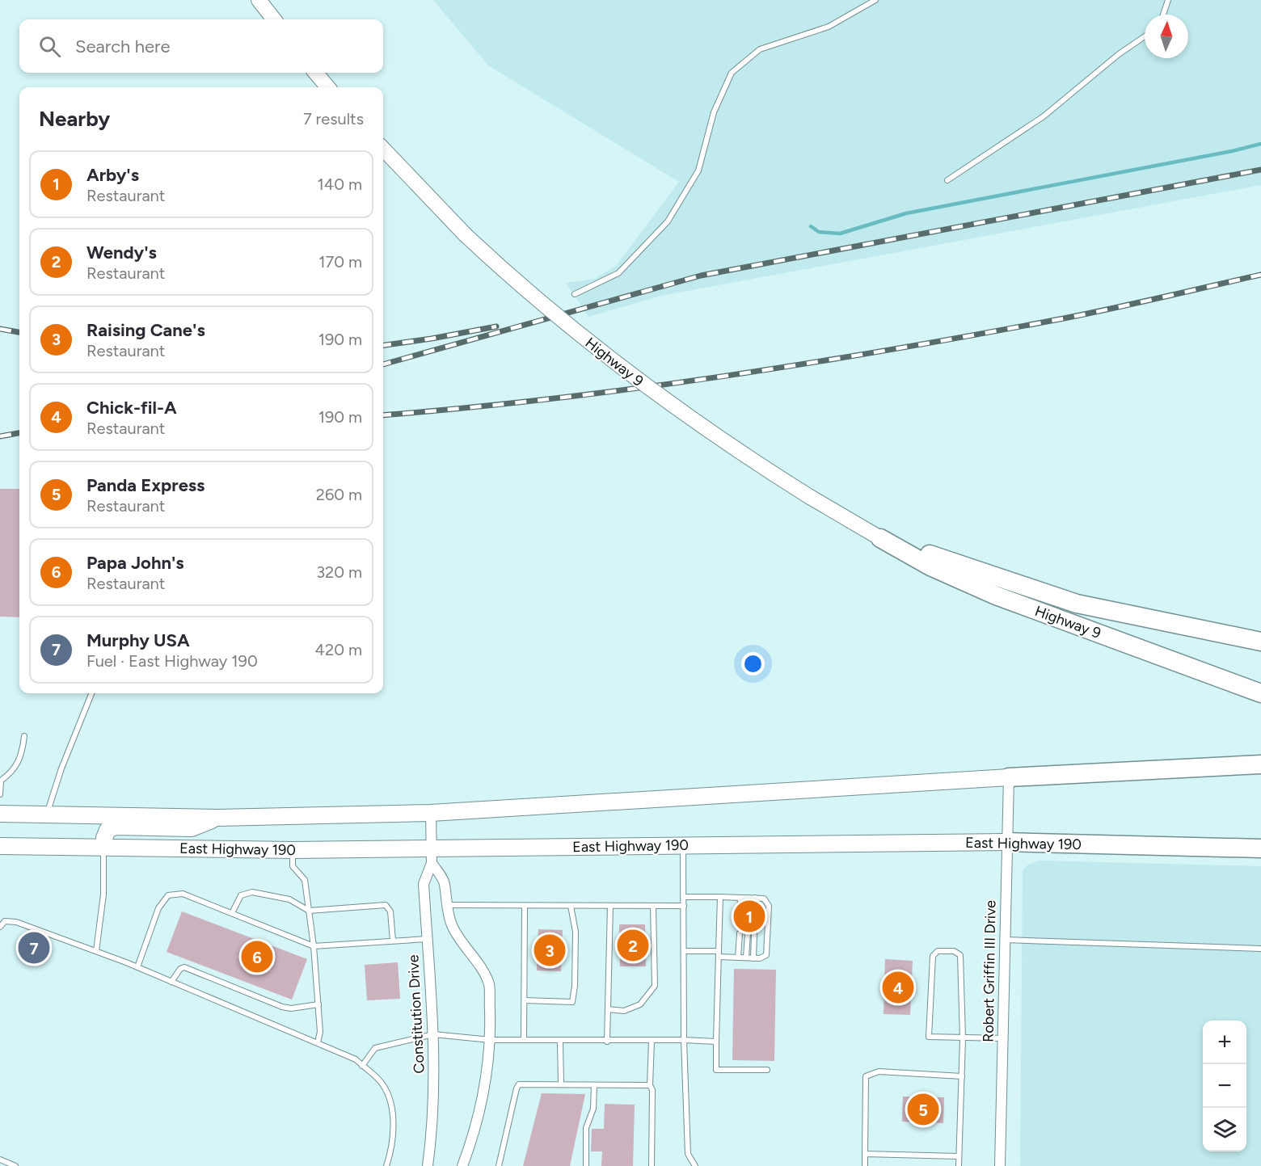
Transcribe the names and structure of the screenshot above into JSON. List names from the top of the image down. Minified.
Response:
{"streets":{"highway":["Highway 9","East Highway 190"],"street":["Robert Griffin III Drive","Constitution Drive"]},"crossings":[["East Highway 190","Robert Griffin III Drive"],["East Highway 190","Constitution Drive"]],"north":"top","page":{"search":"Search here","heading":["Nearby","7 results"],"list":[{"mark":"1","name":"Arby's","note":"Restaurant","value":"140 m"},{"mark":"2","name":"Wendy's","note":"Restaurant","value":"170 m"},{"mark":"3","name":"Raising Cane's","note":"Restaurant","value":"190 m"},{"mark":"4","name":"Chick-fil-A","note":"Restaurant","value":"190 m"},{"mark":"5","name":"Panda Express","note":"Restaurant","value":"260 m"},{"mark":"6","name":"Papa John's","note":"Restaurant","value":"320 m"},{"mark":"7","name":"Murphy USA","note":"Fuel · East Highway 190","value":"420 m"}],"pins":["1","2","7","3","6","4","5"],"map_buttons":["+","−"]}}
